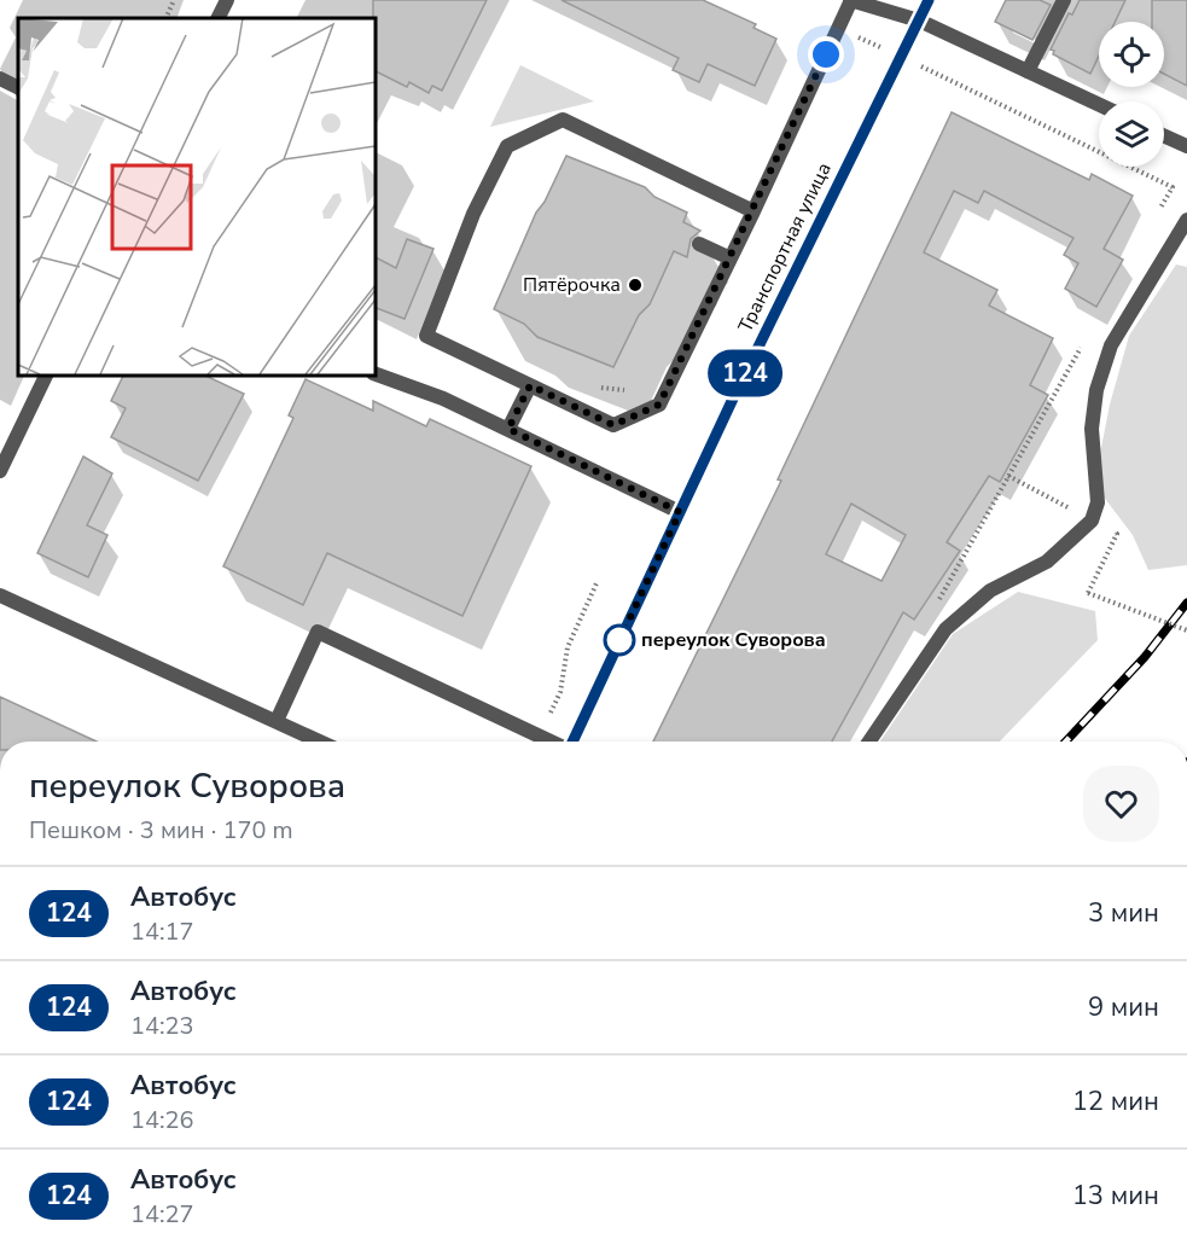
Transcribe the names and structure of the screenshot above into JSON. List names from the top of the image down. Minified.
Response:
{"streets":{"street":["Транспортная улица"]},"places":["Пятёрочка","переулок Суворова"],"lines":["bus line 124"],"page":{"on_map":"124","heading":["переулок Суворова","Пешком · 3 мин · 170 m"],"list":[{"mark":"124","name":"Автобус","note":"14:17","value":"3 мин"},{"mark":"124","name":"Автобус","note":"14:23","value":"9 мин"},{"mark":"124","name":"Автобус","note":"14:26","value":"12 мин"},{"mark":"124","name":"Автобус","note":"14:27","value":"13 мин"}]}}
